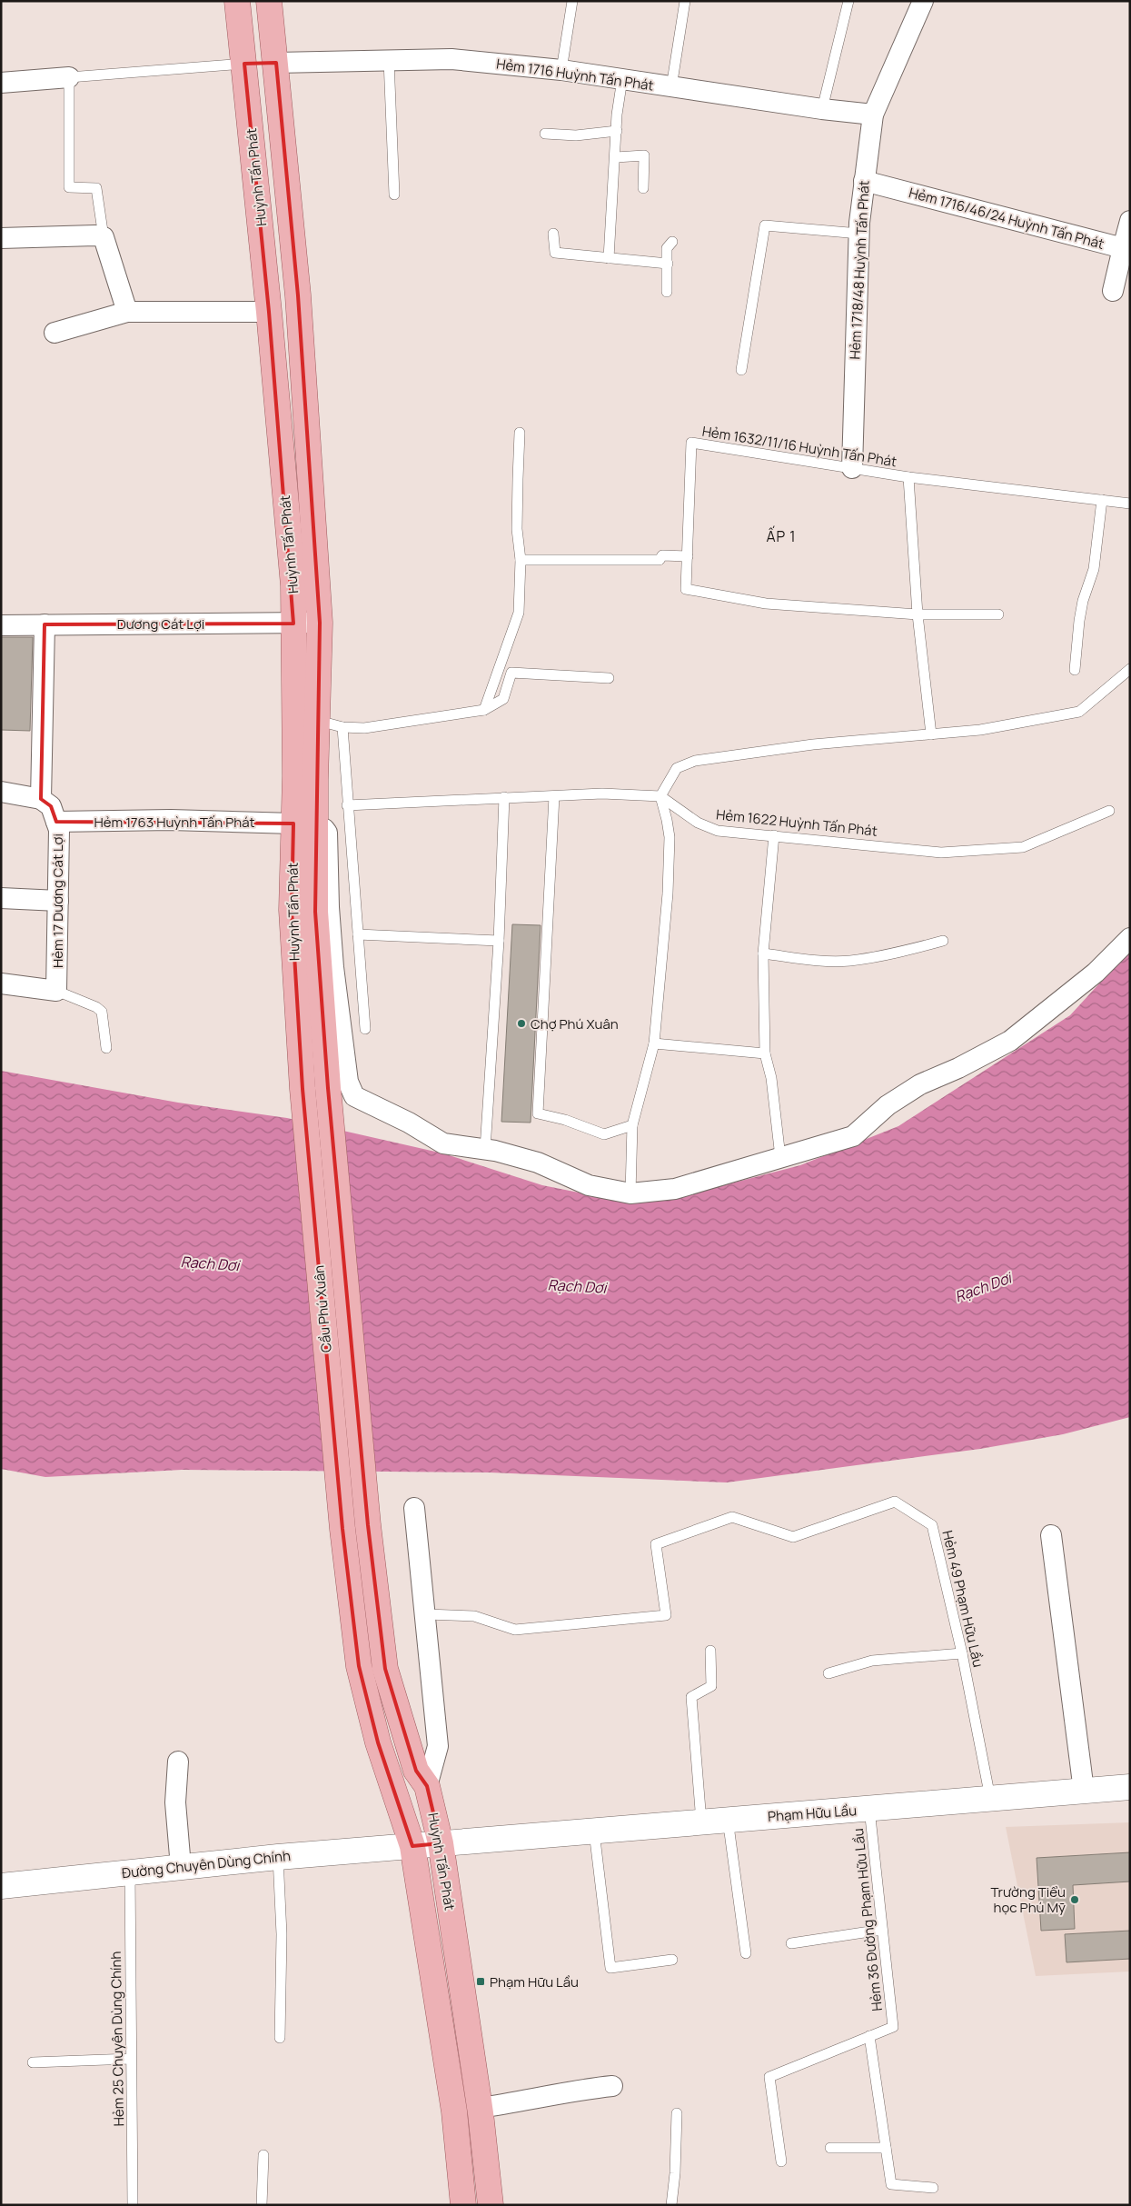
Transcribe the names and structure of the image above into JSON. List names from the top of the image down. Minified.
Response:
{"streets":{"main road":["Huỳnh Tấn Phát","Cầu Phú Xuân","Phạm Hữu Lầu","Đường Chuyên Dùng Chính"],"street":["Hẻm 1716 Huỳnh Tấn Phát","Hẻm 1716/46/24 Huỳnh Tấn Phát","Hẻm 1718/48 Huỳnh Tấn Phát","Dương Cát Lợi","Hẻm 1763 Huỳnh Tấn Phát","Hẻm 17 Dương Cát Lợi"],"lane":["Hẻm 1632/11/16 Huỳnh Tấn Phát","Hẻm 1622 Huỳnh Tấn Phát","Hẻm 49 Phạm Hữu Lầu","Hẻm 36 Đường Phạm Hữu Lầu","Hẻm 25 Chuyên Dùng Chính"]},"crossings":[["Hẻm 1716 Huỳnh Tấn Phát","Huỳnh Tấn Phát"],["Hẻm 1716 Huỳnh Tấn Phát","Hẻm 1718/48 Huỳnh Tấn Phát"],["Huỳnh Tấn Phát","Dương Cát Lợi"],["Huỳnh Tấn Phát","Hẻm 1763 Huỳnh Tấn Phát"],["Huỳnh Tấn Phát","Cầu Phú Xuân"],["Huỳnh Tấn Phát","Phạm Hữu Lầu"],["Huỳnh Tấn Phát","Đường Chuyên Dùng Chính"],["Hẻm 1716/46/24 Huỳnh Tấn Phát","Hẻm 1718/48 Huỳnh Tấn Phát"],["Hẻm 1718/48 Huỳnh Tấn Phát","Hẻm 1632/11/16 Huỳnh Tấn Phát"],["Hẻm 1763 Huỳnh Tấn Phát","Hẻm 17 Dương Cát Lợi"],["Hẻm 49 Phạm Hữu Lầu","Phạm Hữu Lầu"],["Phạm Hữu Lầu","Đường Chuyên Dùng Chính"],["Phạm Hữu Lầu","Hẻm 36 Đường Phạm Hữu Lầu"],["Đường Chuyên Dùng Chính","Hẻm 25 Chuyên Dùng Chính"]],"districts":["ẤP 1"],"water":["Rạch Dơi"],"places":{"other":["Chợ Phú Xuân","Trường Tiểu học Phú Mỹ"],"transit":["Phạm Hữu Lầu"]}}
